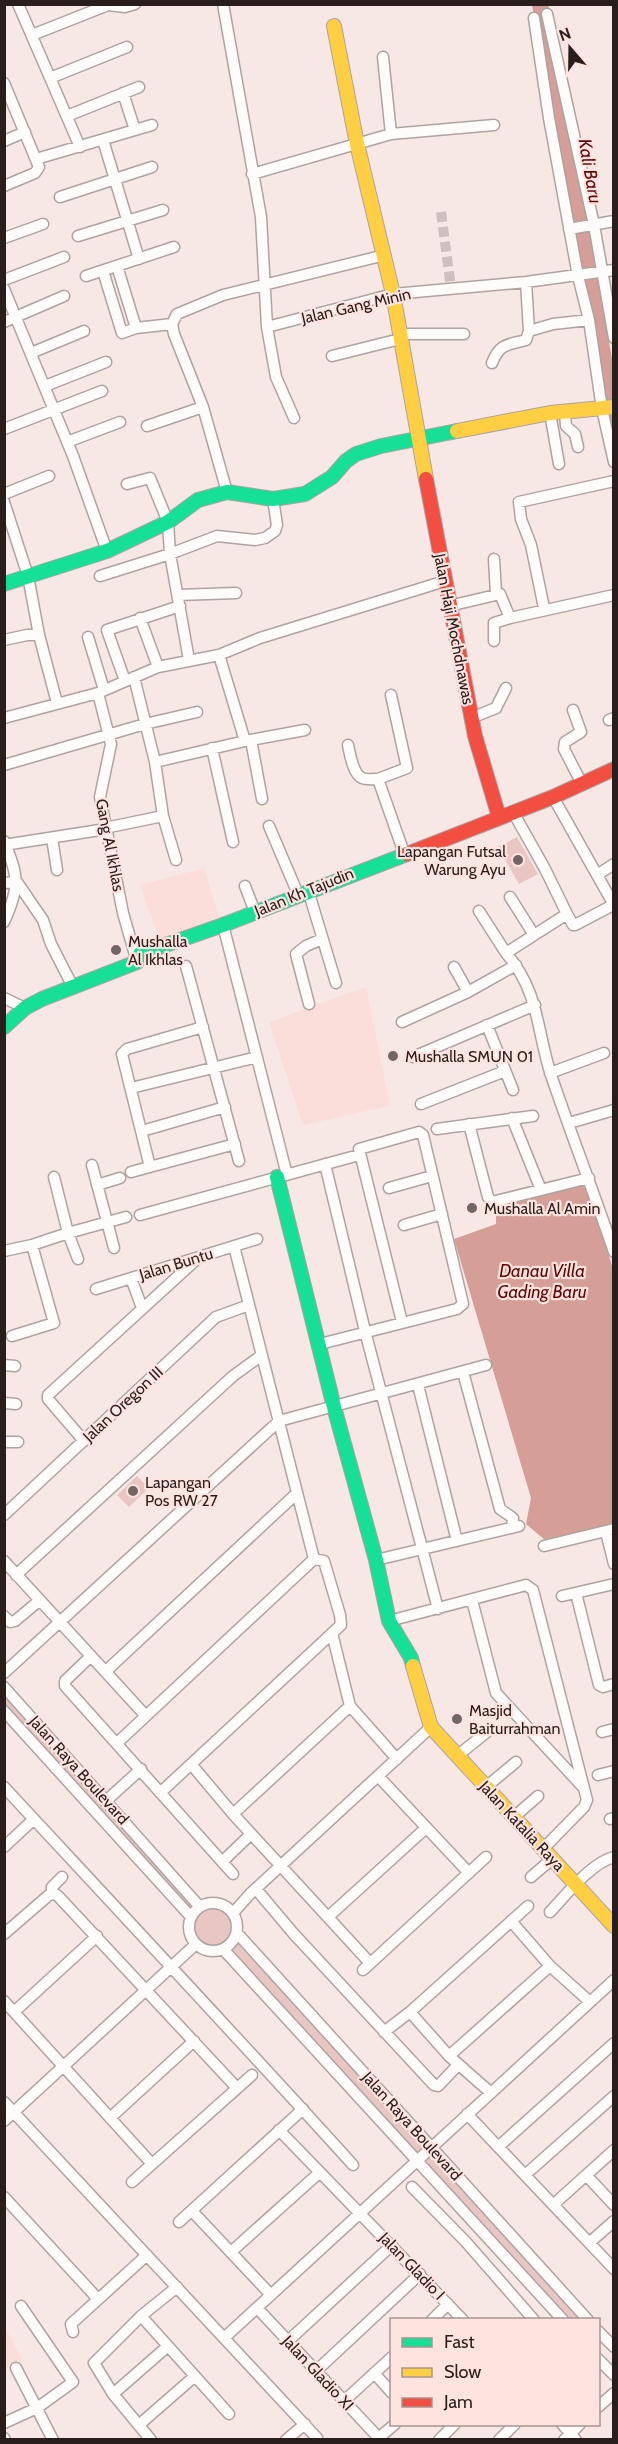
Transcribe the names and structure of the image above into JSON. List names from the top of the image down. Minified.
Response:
{"streets":{"street":["Jalan Gang Minin","Jalan Haji Mochdnawas","Gang Al Ikhlas","Jalan Kh Tajudin","Jalan Buntu","Jalan Oregon III","Jalan Raya Boulevard","Jalan Katalia Raya","Jalan Gladio I","Jalan Gladio XI"]},"crossings":[["Jalan Gang Minin","Jalan Haji Mochdnawas"],["Jalan Haji Mochdnawas","Jalan Kh Tajudin"],["Gang Al Ikhlas","Jalan Kh Tajudin"]],"water":["Kali Baru","Danau Villa Gading Baru"],"places":["Lapangan Futsal Warung Ayu","Mushalla Al Ikhlas","Mushalla SMUN 01","Mushalla Al Amin","Lapangan Pos RW 27","Masjid Baiturrahman"],"legend":["Fast","Slow","Jam"],"north":"top"}
